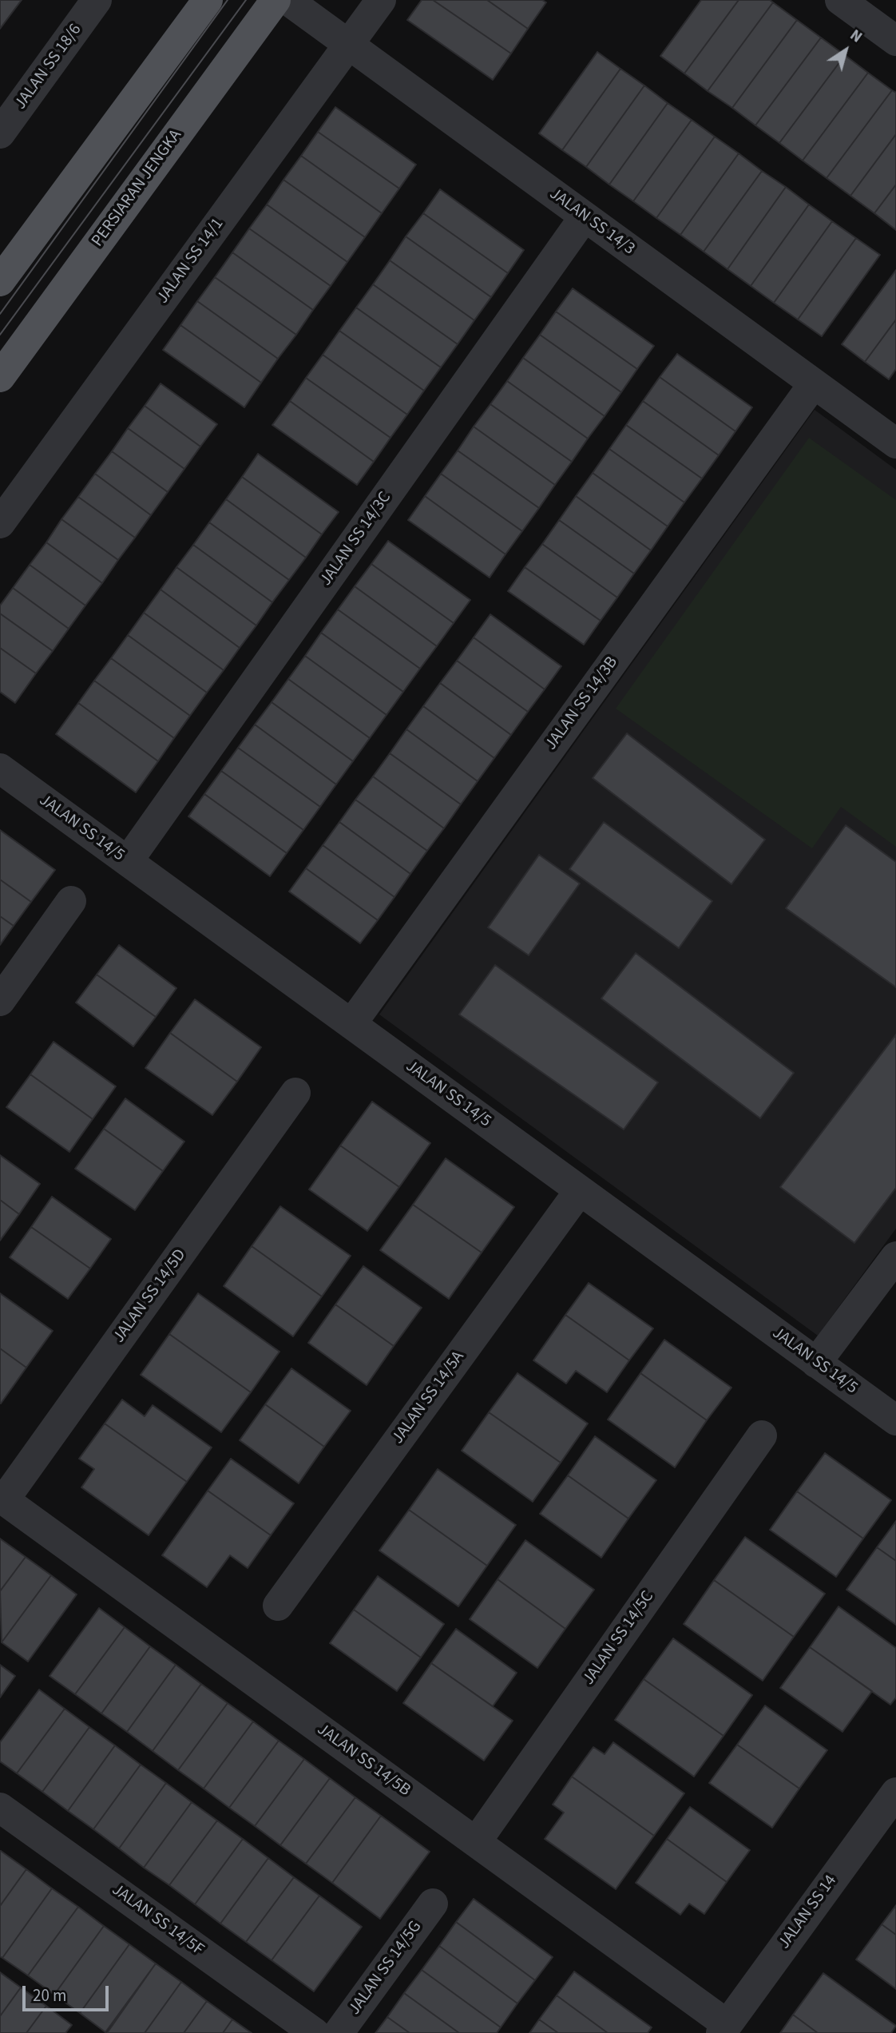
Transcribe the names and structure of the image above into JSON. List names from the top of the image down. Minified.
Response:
{"streets":{"main road":["PERSIARAN JENGKA"],"street":["JALAN SS 18/6","JALAN SS 14/3","JALAN SS 14/1","JALAN SS 14/3C","JALAN SS 14/3B","JALAN SS 14/5","JALAN SS 14/5D","JALAN SS 14/5A","JALAN SS 14/5C","JALAN SS 14/5B","JALAN SS 14","JALAN SS 14/5F","JALAN SS 14/5G"]},"crossings":[["JALAN SS 14/3","JALAN SS 14/1"],["JALAN SS 14/3","JALAN SS 14/3C"],["JALAN SS 14/3","JALAN SS 14/3B"],["JALAN SS 14/3C","JALAN SS 14/5"],["JALAN SS 14/3B","JALAN SS 14/5"],["JALAN SS 14/5","JALAN SS 14/5A"],["JALAN SS 14/5D","JALAN SS 14/5B"],["JALAN SS 14/5C","JALAN SS 14/5B"],["JALAN SS 14/5B","JALAN SS 14"]],"scale_bar":"20 m","north":"top right"}
